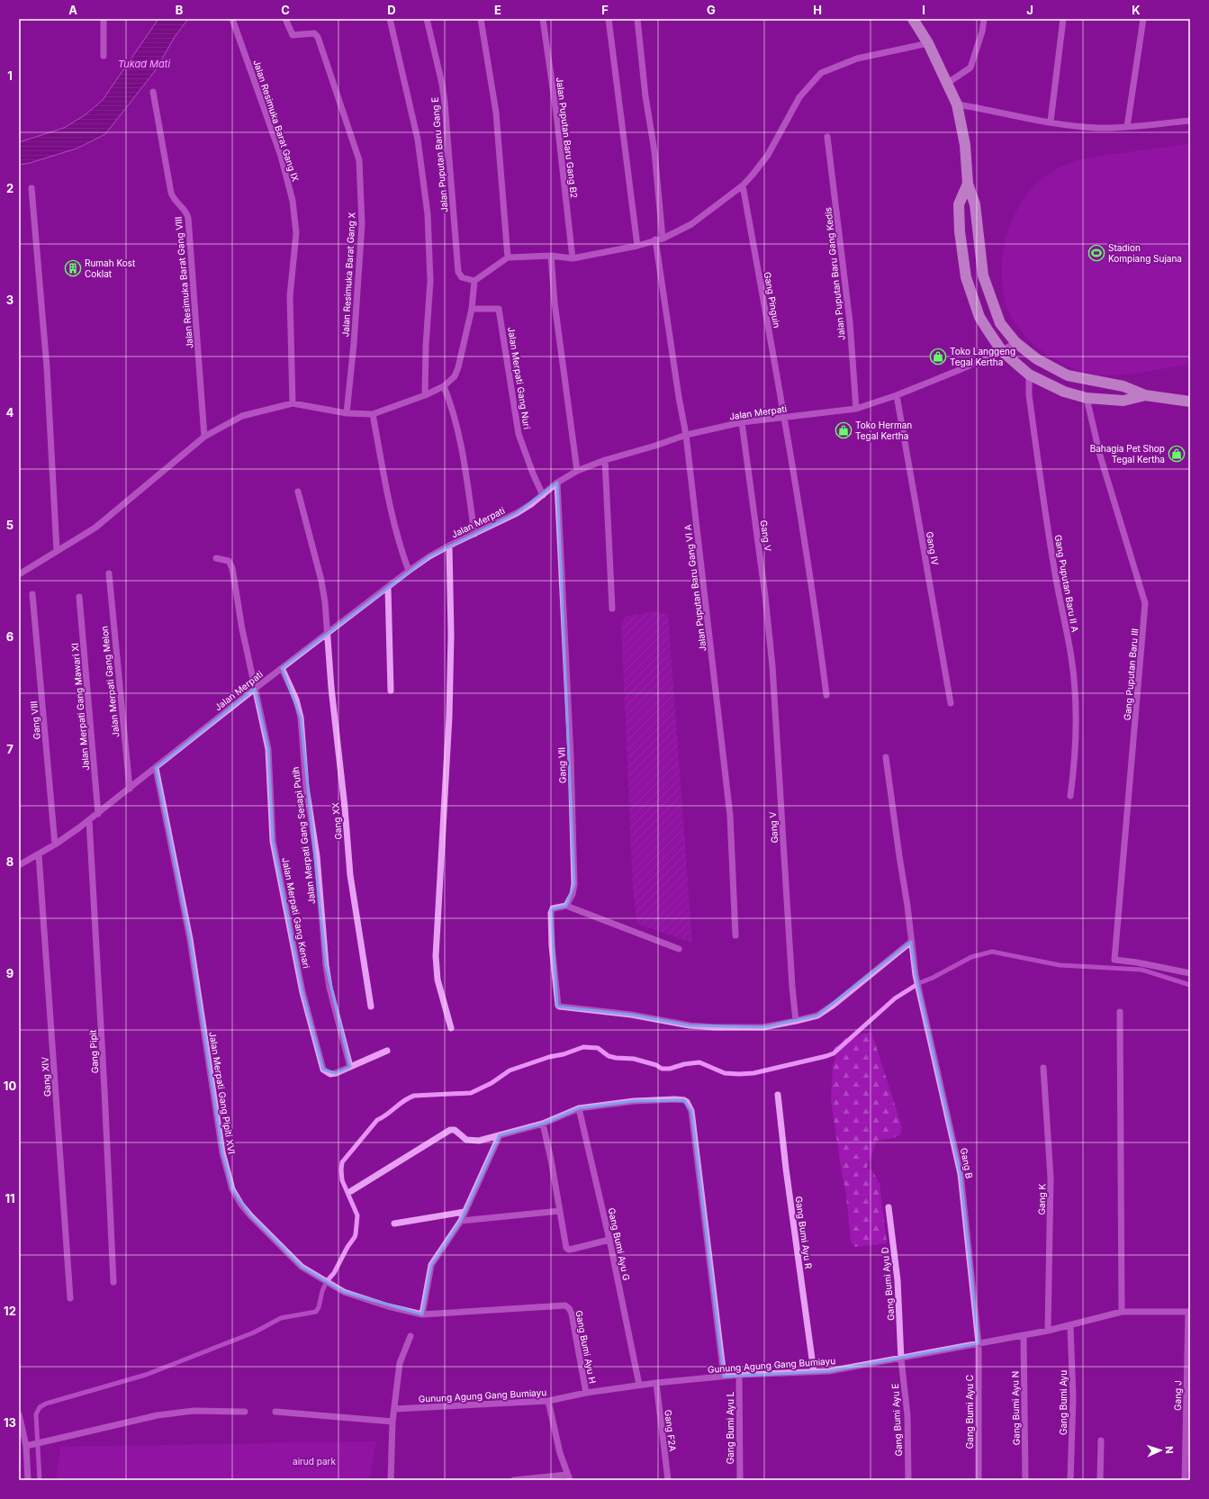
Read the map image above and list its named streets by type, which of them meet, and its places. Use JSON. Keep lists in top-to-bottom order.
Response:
{
  "streets": {
    "street": [
      "Jalan Resimuka Barat Gang IX",
      "Jalan Puputan Baru Gang B2",
      "Jalan Puputan Baru Gang E",
      "Jalan Puputan Baru Gang Kedis",
      "Jalan Resimuka Barat Gang X",
      "Jalan Resimuka Barat Gang VIII",
      "Gang Pinguin",
      "Jalan Merpati Gang Nuri",
      "Jalan Merpati",
      "Gang V",
      "Gang IV",
      "Gang Puputan Baru II A",
      "Jalan Puputan Baru Gang VI A",
      "Gang Puputan Baru III",
      "Jalan Merpati Gang Melon",
      "Jalan Merpati Gang Mawari XI",
      "Gang VIII",
      "Gang VII",
      "Gang XX",
      "Jalan Merpati Gang Sesapi Putih",
      "Jalan Merpati Gang Kenari",
      "Gang Pipit",
      "Gang XIV",
      "Jalan Merpati Gang Pipiti XVI",
      "Gang B",
      "Gang K",
      "Gang Bumi Ayu R",
      "Gang Bumi Ayu G",
      "Gang Bumi Ayu D",
      "Gang Bumi Ayu H",
      "Gunung Agung Gang Bumiayu",
      "Gang J",
      "Gang Bumi Ayu",
      "Gang Bumi Ayu N",
      "Gang Bumi Ayu C",
      "Gang Bumi Ayu E",
      "Gang Bumi Ayu L",
      "Gang F2A"
    ]
  },
  "crossings": [
    ["Jalan Puputan Baru Gang Kedis", "Jalan Merpati"],
    ["Gang Pinguin", "Jalan Merpati"],
    ["Jalan Merpati Gang Nuri", "Jalan Merpati"],
    ["Jalan Merpati", "Gang V"],
    ["Jalan Merpati", "Gang IV"],
    ["Jalan Merpati", "Jalan Puputan Baru Gang VI A"],
    ["Jalan Merpati", "Jalan Merpati Gang Melon"],
    ["Jalan Merpati", "Jalan Merpati Gang Mawari XI"],
    ["Jalan Merpati", "Gang VIII"],
    ["Jalan Merpati", "Gang VII"],
    ["Jalan Merpati", "Gang XX"],
    ["Jalan Merpati", "Jalan Merpati Gang Sesapi Putih"],
    ["Jalan Merpati", "Jalan Merpati Gang Kenari"],
    ["Jalan Merpati", "Gang Pipit"],
    ["Jalan Merpati", "Gang XIV"],
    ["Jalan Merpati", "Jalan Merpati Gang Pipiti XVI"],
    ["Jalan Merpati Gang Sesapi Putih", "Jalan Merpati Gang Kenari"],
    ["Jalan Merpati Gang Pipiti XVI", "Gang Bumi Ayu H"],
    ["Gang B", "Gunung Agung Gang Bumiayu"],
    ["Gang B", "Gang Bumi Ayu C"],
    ["Gang K", "Gunung Agung Gang Bumiayu"],
    ["Gang Bumi Ayu R", "Gunung Agung Gang Bumiayu"],
    ["Gang Bumi Ayu G", "Gunung Agung Gang Bumiayu"],
    ["Gang Bumi Ayu D", "Gunung Agung Gang Bumiayu"],
    ["Gang Bumi Ayu D", "Gang Bumi Ayu E"],
    ["Gang Bumi Ayu H", "Gunung Agung Gang Bumiayu"],
    ["Gunung Agung Gang Bumiayu", "Gang J"],
    ["Gunung Agung Gang Bumiayu", "Gang Bumi Ayu"],
    ["Gunung Agung Gang Bumiayu", "Gang Bumi Ayu N"],
    ["Gunung Agung Gang Bumiayu", "Gang Bumi Ayu C"],
    ["Gunung Agung Gang Bumiayu", "Gang Bumi Ayu E"],
    ["Gunung Agung Gang Bumiayu", "Gang Bumi Ayu L"],
    ["Gunung Agung Gang Bumiayu", "Gang F2A"]
  ],
  "water": ["Tukad Mati"],
  "parks": ["airud park"],
  "places": {
    "sports": ["Stadion Kompiang Sujana"],
    "building": ["Rumah Kost Coklat"],
    "shop": ["Toko Langgeng Tegal Kertha", "Toko Herman Tegal Kertha", "Bahagia Pet Shop Tegal Kertha"]
  },
  "north": "right",
  "grid": {
    "columns": [
      "A",
      "B",
      "C",
      "D",
      "E",
      "F",
      "G",
      "H",
      "I",
      "J",
      "K"
    ],
    "rows": [
      "1",
      "2",
      "3",
      "4",
      "5",
      "6",
      "7",
      "8",
      "9",
      "10",
      "11",
      "12",
      "13"
    ]
  }
}
